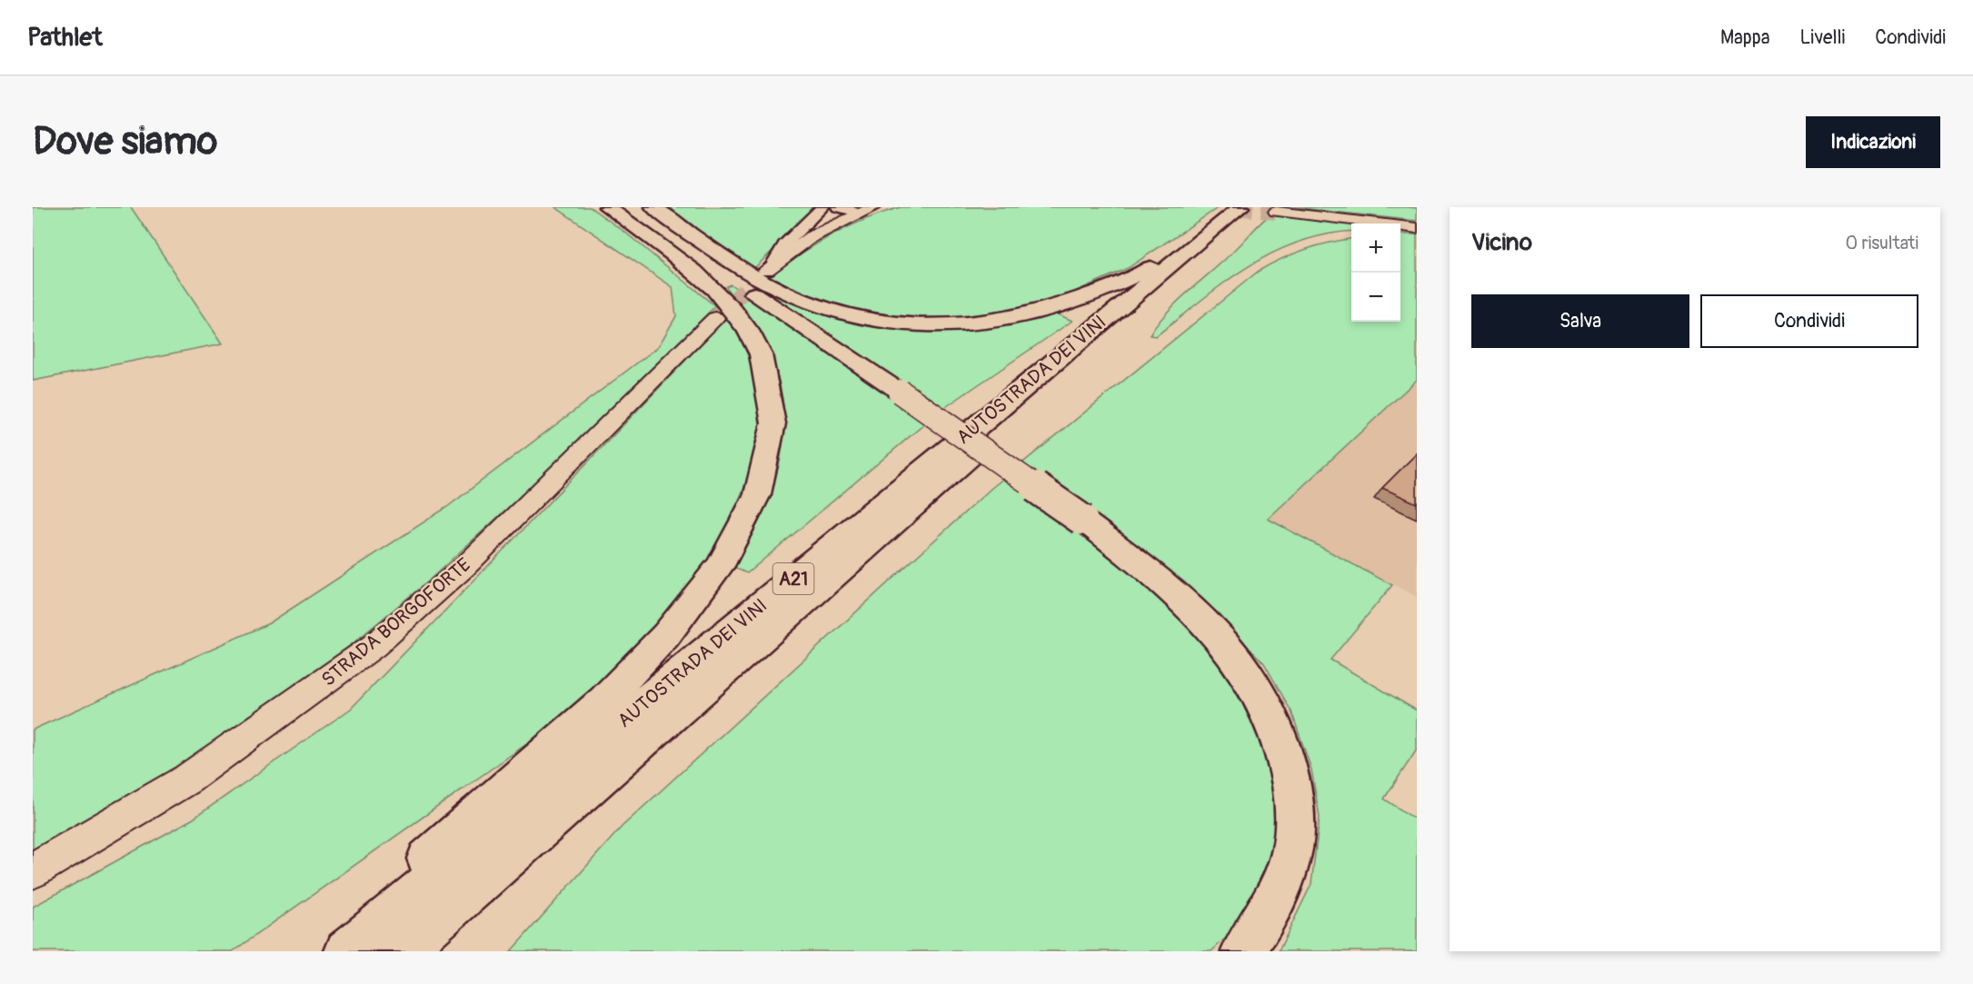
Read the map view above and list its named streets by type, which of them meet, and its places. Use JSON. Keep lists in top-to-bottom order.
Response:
{
  "streets": {
    "highway": ["AUTOSTRADA DEI VINI", "A21"],
    "main road": ["STRADA BORGOFORTE"]
  },
  "page": {
    "header": "Pathlet",
    "nav": ["Mappa", "Livelli", "Condividi"],
    "buttons": [
      "Indicazioni",
      ["Salva", "Condividi"]
    ],
    "title": "Dove siamo",
    "heading": ["Vicino", "0 risultati"],
    "map_buttons": ["+", "−"]
  }
}
